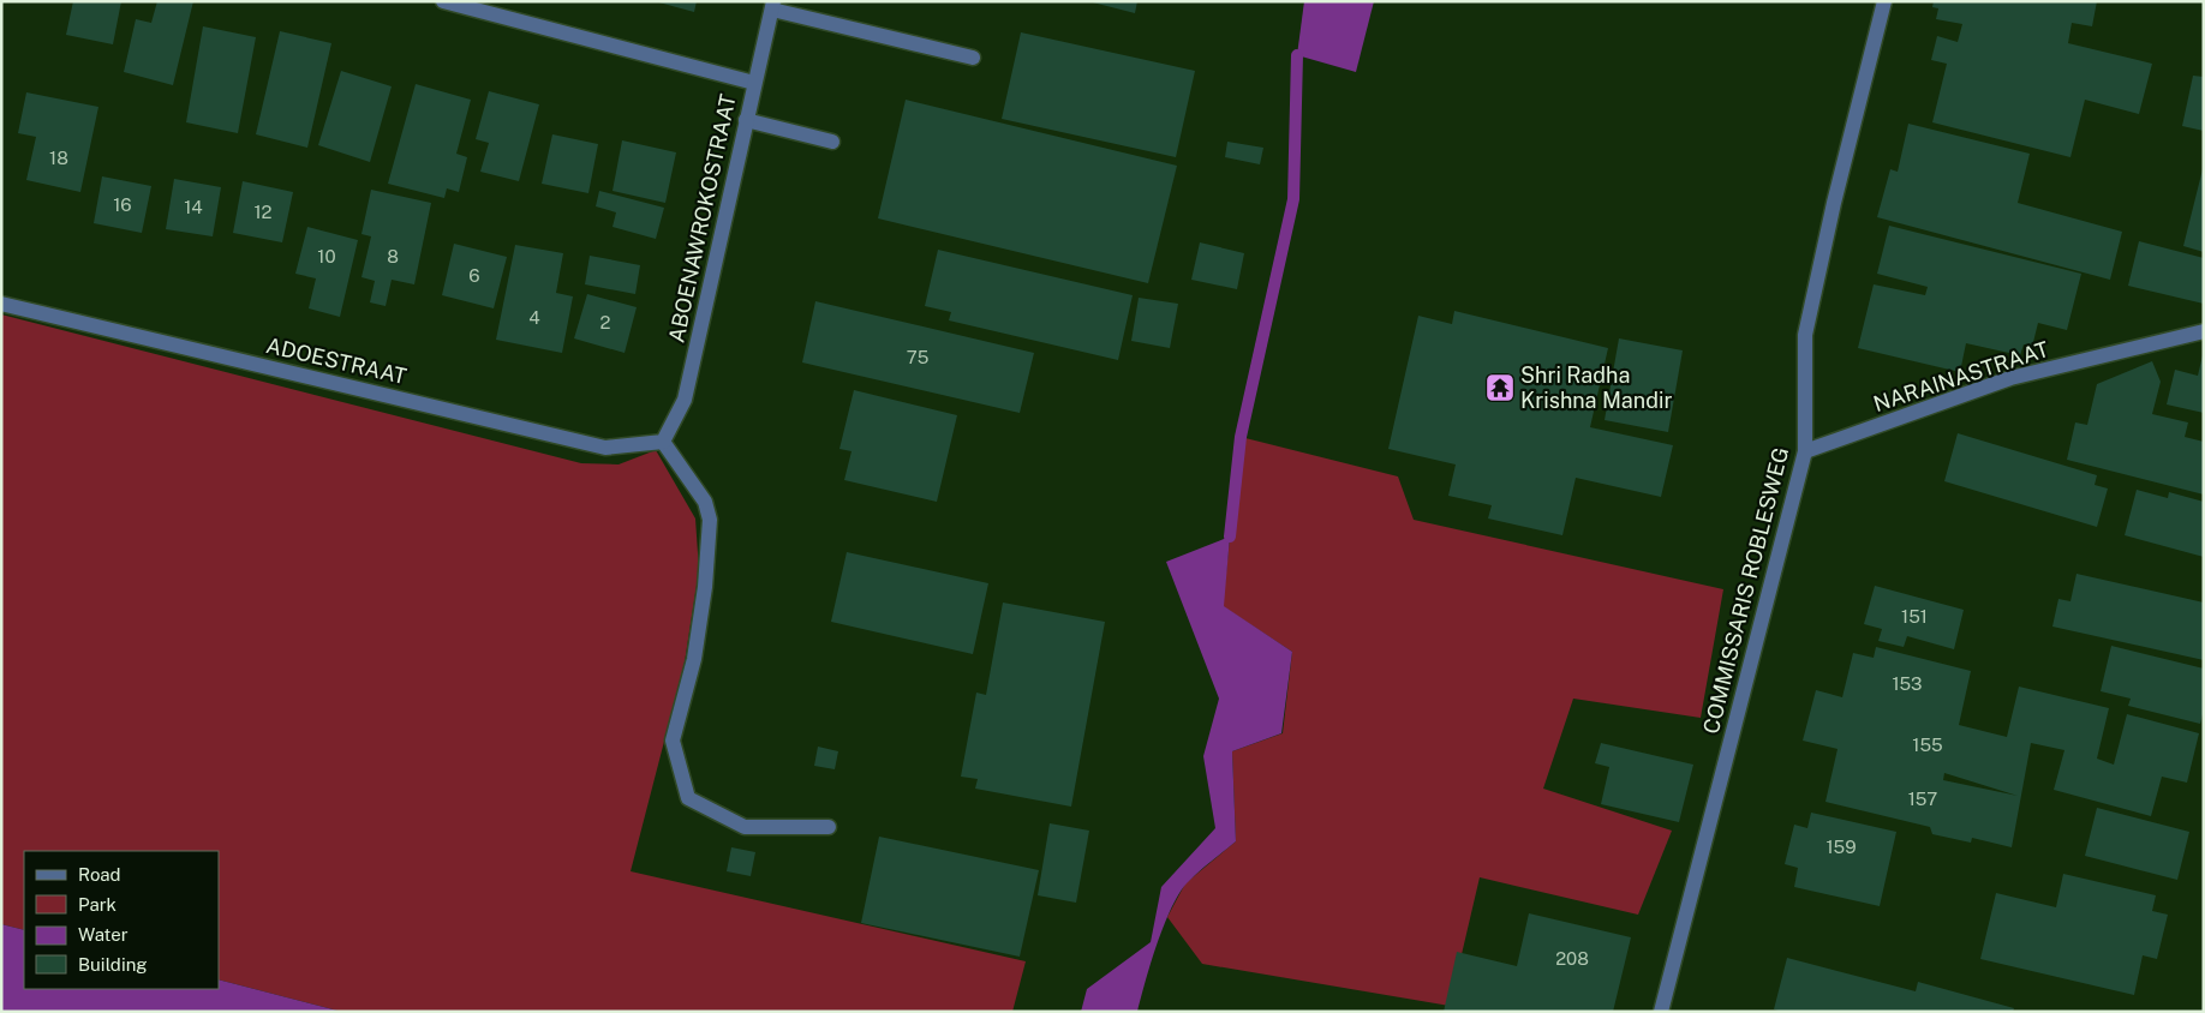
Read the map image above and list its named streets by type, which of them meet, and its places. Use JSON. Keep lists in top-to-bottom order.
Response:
{
  "streets": {
    "street": [
      "ABOENAWROKOSTRAAT",
      "ADOESTRAAT",
      "NARAINASTRAAT",
      "COMMISSARIS ROBLESWEG"
    ]
  },
  "crossings": [
    ["ABOENAWROKOSTRAAT", "ADOESTRAAT"],
    ["NARAINASTRAAT", "COMMISSARIS ROBLESWEG"]
  ],
  "places": {
    "temple": ["Shri Radha Krishna Mandir"]
  },
  "house_numbers": [
    "18",
    "16",
    "14",
    "12",
    "10",
    "8",
    "6",
    "4",
    "2",
    "75",
    "151",
    "153",
    "155",
    "157",
    "159",
    "208"
  ],
  "legend": [
    "Road",
    "Park",
    "Water",
    "Building"
  ]
}
